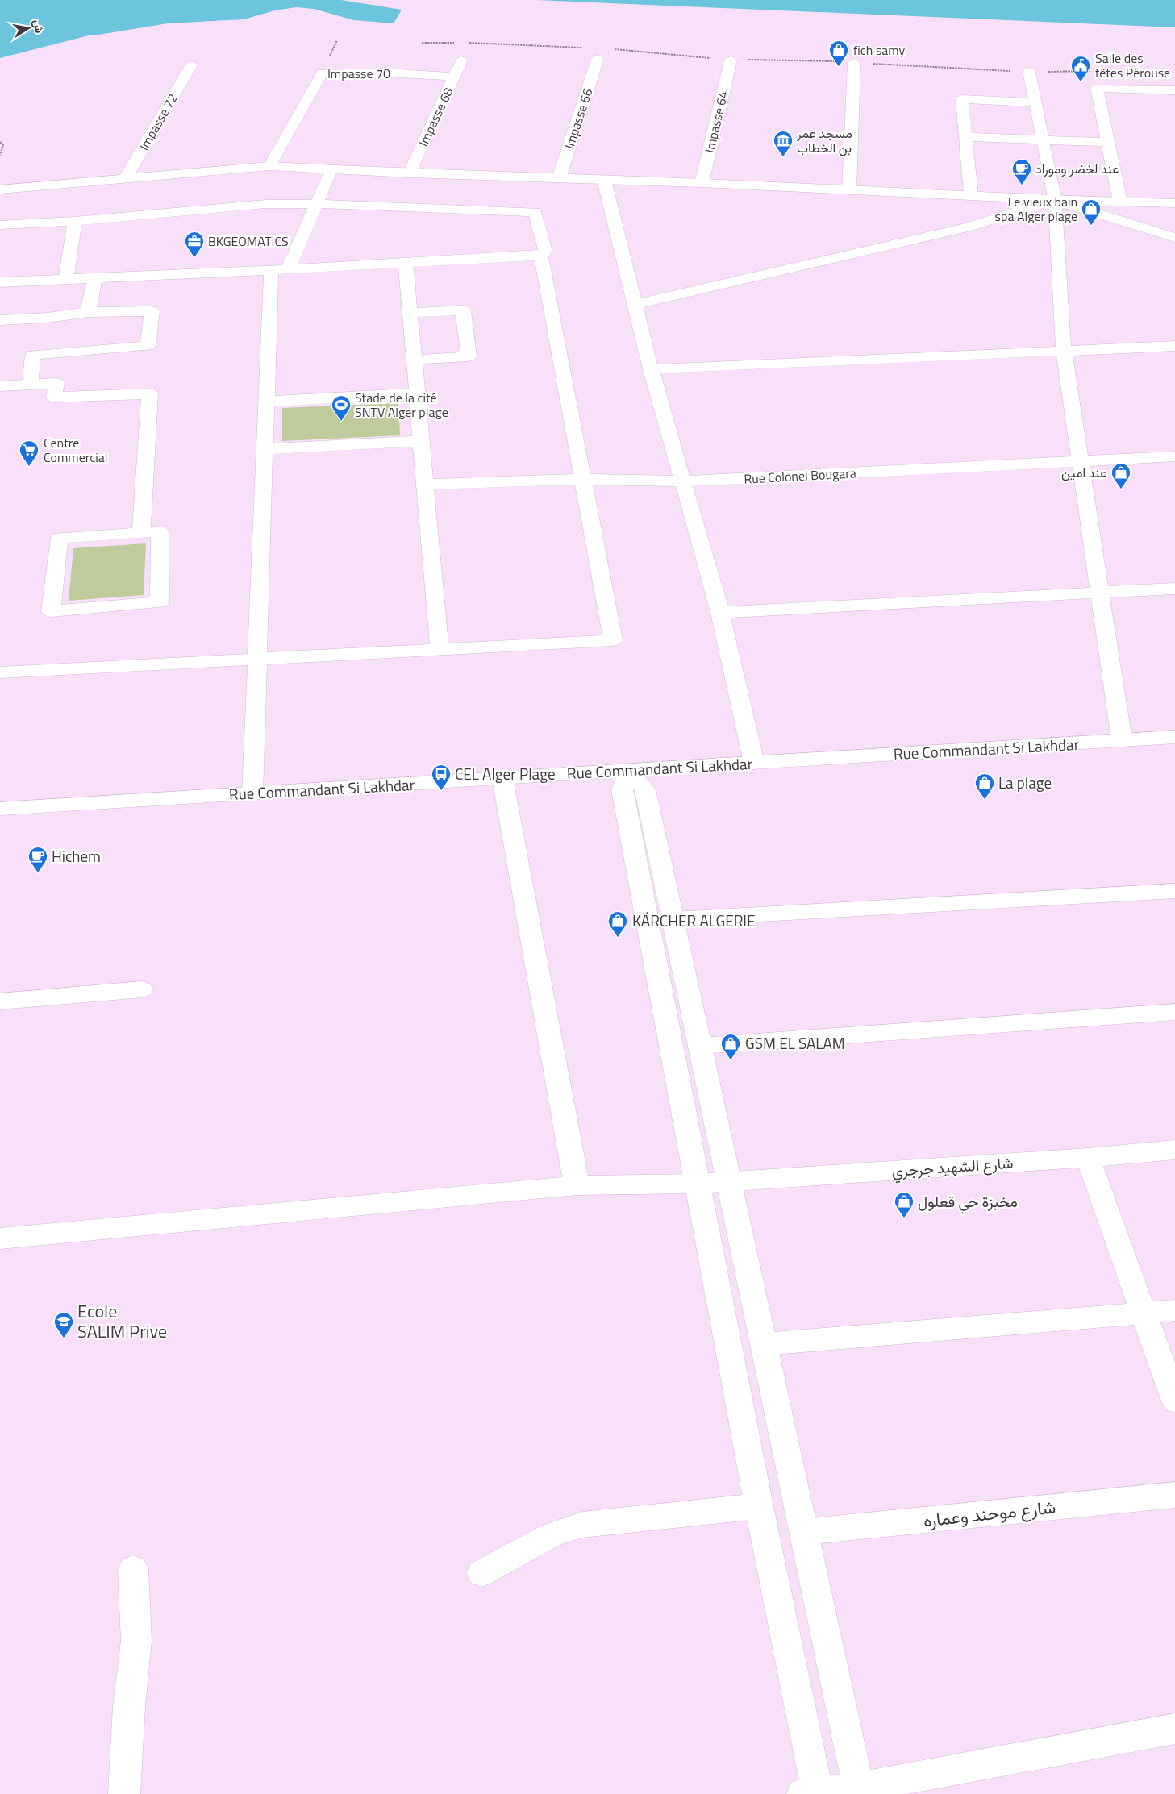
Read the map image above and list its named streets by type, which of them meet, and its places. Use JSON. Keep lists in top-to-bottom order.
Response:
{
  "streets": {
    "street": [
      "Impasse 70",
      "Impasse 68",
      "Impasse 66",
      "Impasse 72",
      "Impasse 64",
      "Rue Colonel Bougara",
      "Rue Commandant Si Lakhdar",
      "شارع الشهيد جرجري",
      "شارع موحند وعماره"
    ]
  },
  "crossings": [
    ["Impasse 70", "Impasse 68"]
  ],
  "places": {
    "shop": [
      "fich samy",
      "Le vieux bain spa Alger plage",
      "عند امين",
      "La plage",
      "KÄRCHER ALGERIE",
      "GSM EL SALAM",
      "مخبزة حي قعلول"
    ],
    "public building": ["Salle des fêtes Pérouse"],
    "museum": ["مسجد عمر بن الخطاب"],
    "cafe": ["عند لخضر وموراد", "Hichem"],
    "office": ["BKGEOMATICS"],
    "sports": ["Stade de la cité SNTV Alger plage"],
    "supermarket": ["Centre Commercial"],
    "bus stop": ["CEL Alger Plage"],
    "school or university": ["Ecole SALIM Prive"]
  },
  "north": "right"
}
